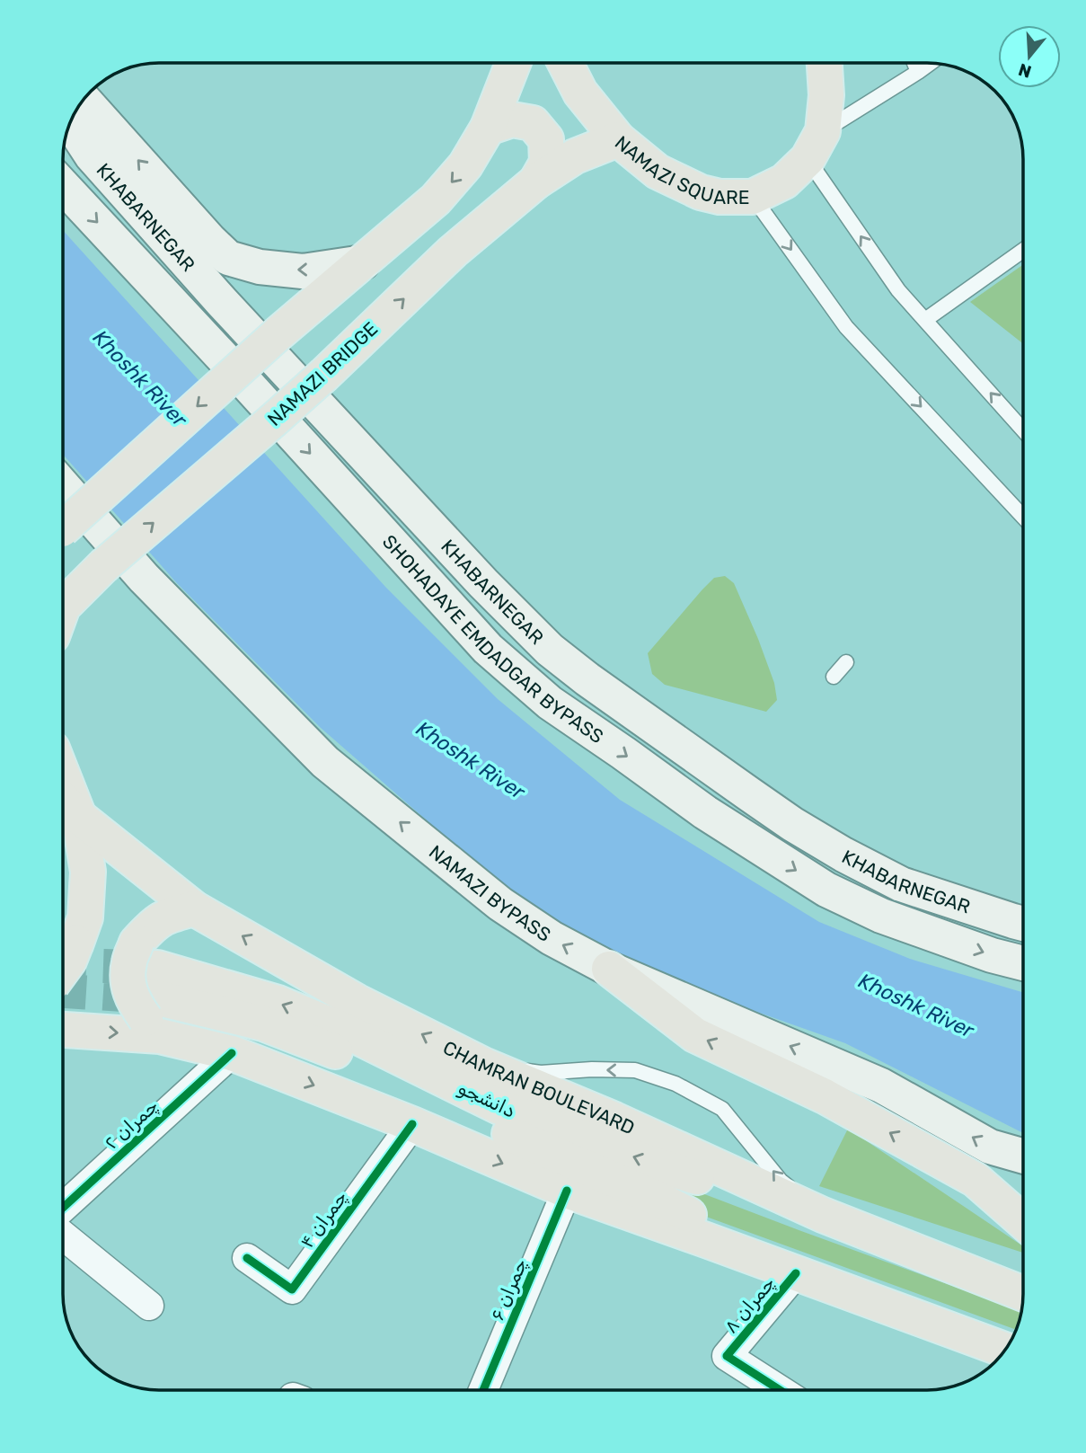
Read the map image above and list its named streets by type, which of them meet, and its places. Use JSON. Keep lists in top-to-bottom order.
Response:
{
  "streets": {
    "main road": [
      "NAMAZI SQUARE",
      "KHABARNEGAR",
      "NAMAZI BRIDGE",
      "SHOHADAYE EMDADGAR BYPASS",
      "NAMAZI BYPASS",
      "CHAMRAN BOULEVARD",
      "دانشجو"
    ],
    "street": [
      "۲ چمران",
      "۴ چمران",
      "۶ چمران",
      "۸ چمران"
    ]
  },
  "crossings": [
    ["NAMAZI SQUARE", "NAMAZI BRIDGE"],
    ["CHAMRAN BOULEVARD", "دانشجو"],
    ["دانشجو", "۸ چمران"]
  ],
  "water": ["Khoshk River"],
  "north": "bottom"
}
